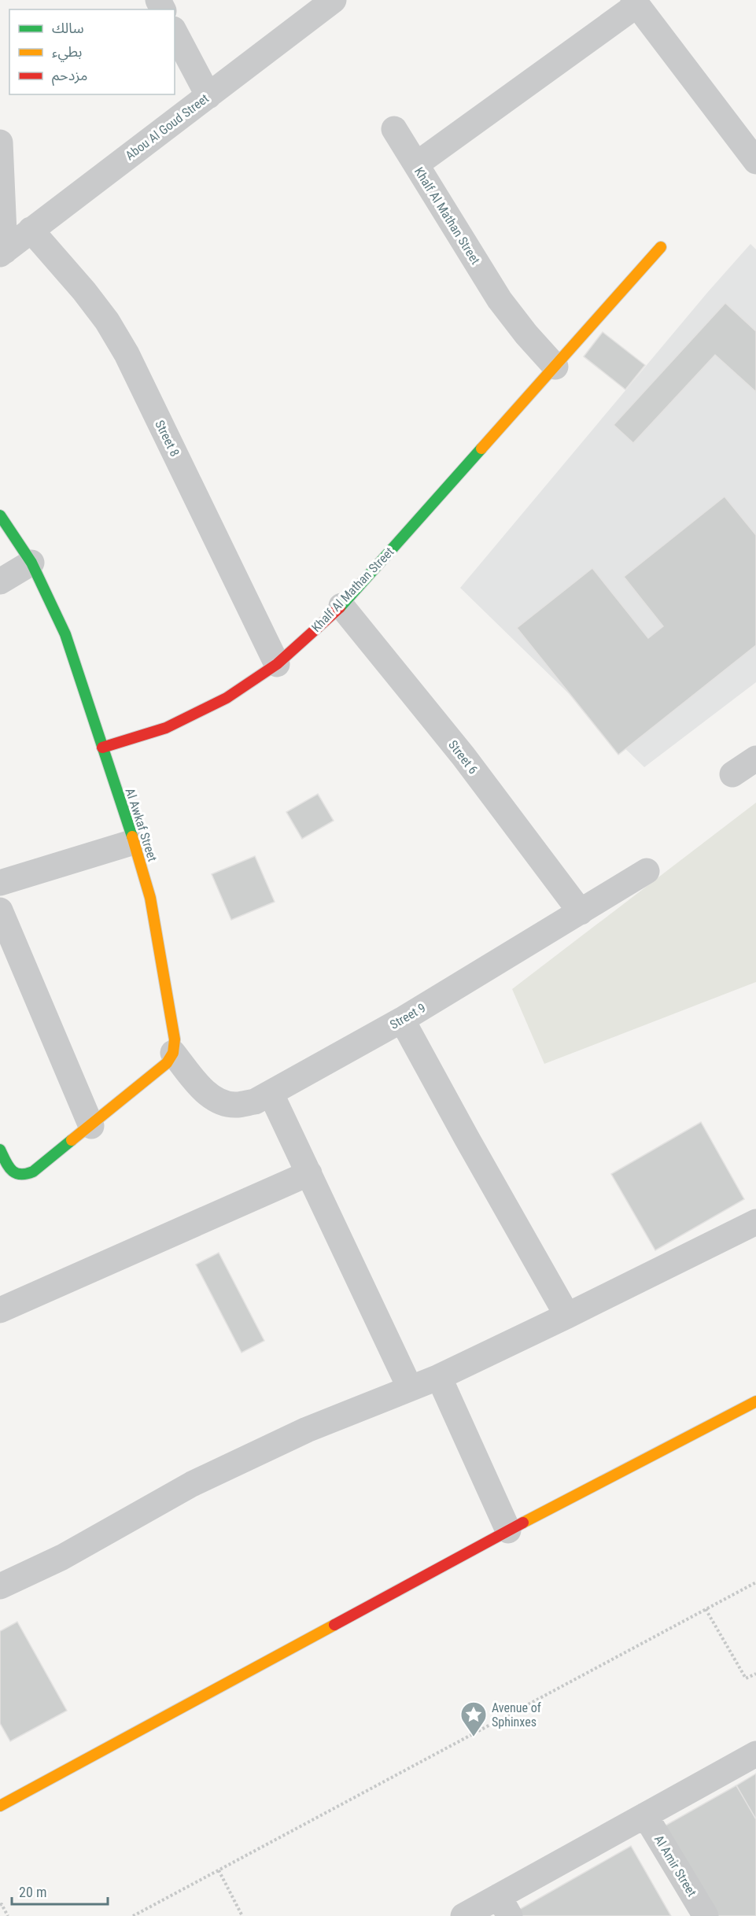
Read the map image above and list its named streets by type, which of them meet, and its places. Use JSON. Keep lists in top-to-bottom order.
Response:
{
  "streets": {
    "street": [
      "Abou Al Goud Street",
      "Khalf Al Mathan Street",
      "Street 8",
      "Street 6",
      "Al Awkaf Street",
      "Street 9",
      "Al Amir Street"
    ]
  },
  "crossings": [
    ["Abou Al Goud Street", "Street 8"],
    ["Khalf Al Mathan Street", "Street 8"],
    ["Khalf Al Mathan Street", "Street 6"],
    ["Khalf Al Mathan Street", "Al Awkaf Street"],
    ["Street 6", "Street 9"],
    ["Al Awkaf Street", "Street 9"]
  ],
  "places": {
    "place": ["Avenue of Sphinxes"]
  },
  "legend": ["سالك", "بطيء", "مزدحم"],
  "scale_bar": "20 m"
}
